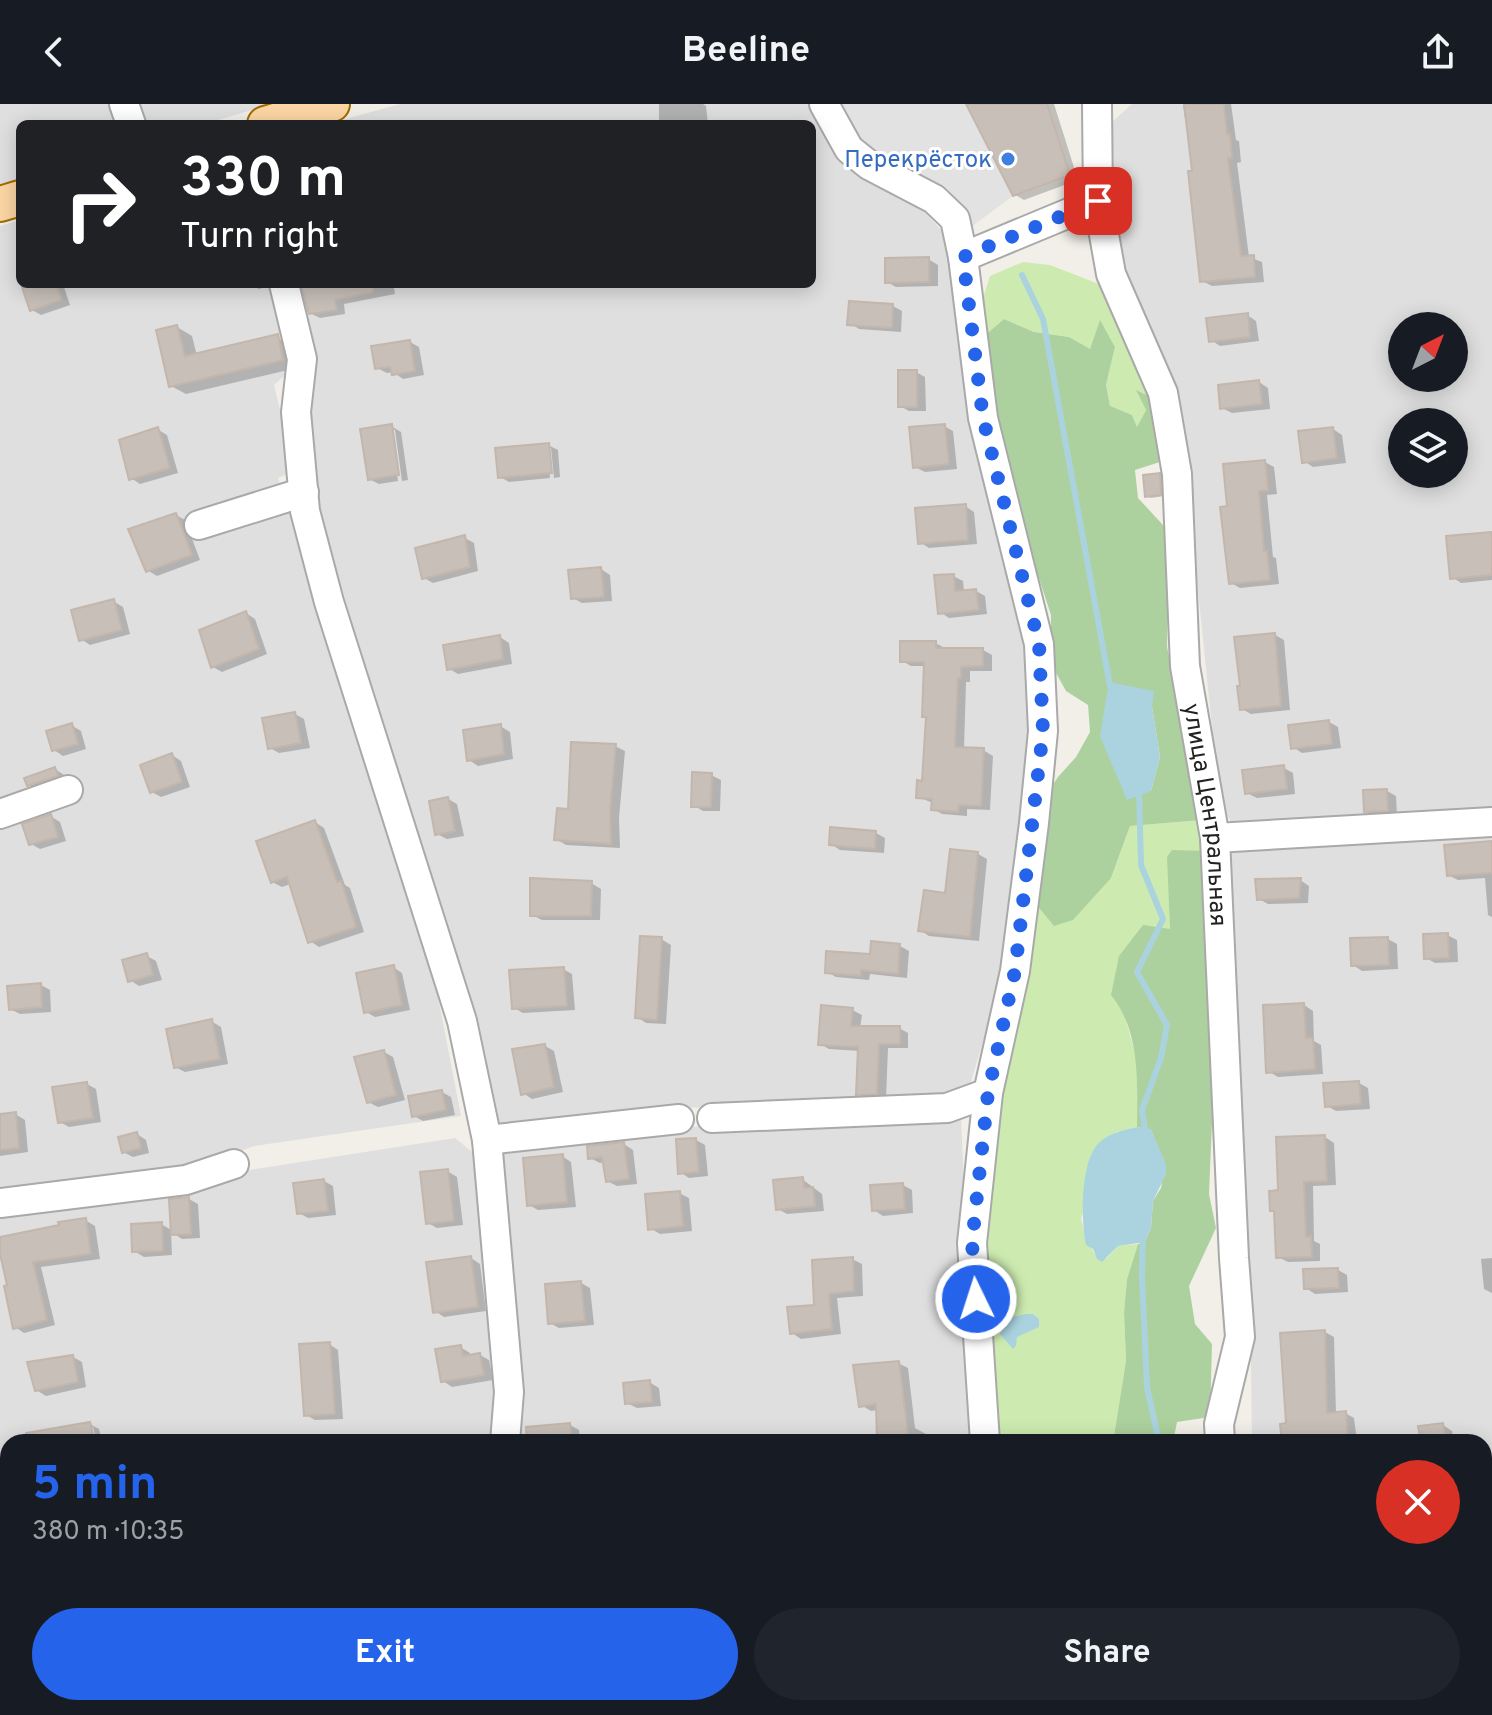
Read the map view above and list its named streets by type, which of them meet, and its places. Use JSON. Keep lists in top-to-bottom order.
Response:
{
  "streets": {
    "street": ["улица Центральная"]
  },
  "places": ["Перекрёсток"],
  "north": "top right",
  "page": {
    "header": "Beeline",
    "turn": ["330 m", "Turn right"],
    "heading": ["5 min", "380 m · 10:35"],
    "buttons": ["Exit", "Share"]
  }
}
